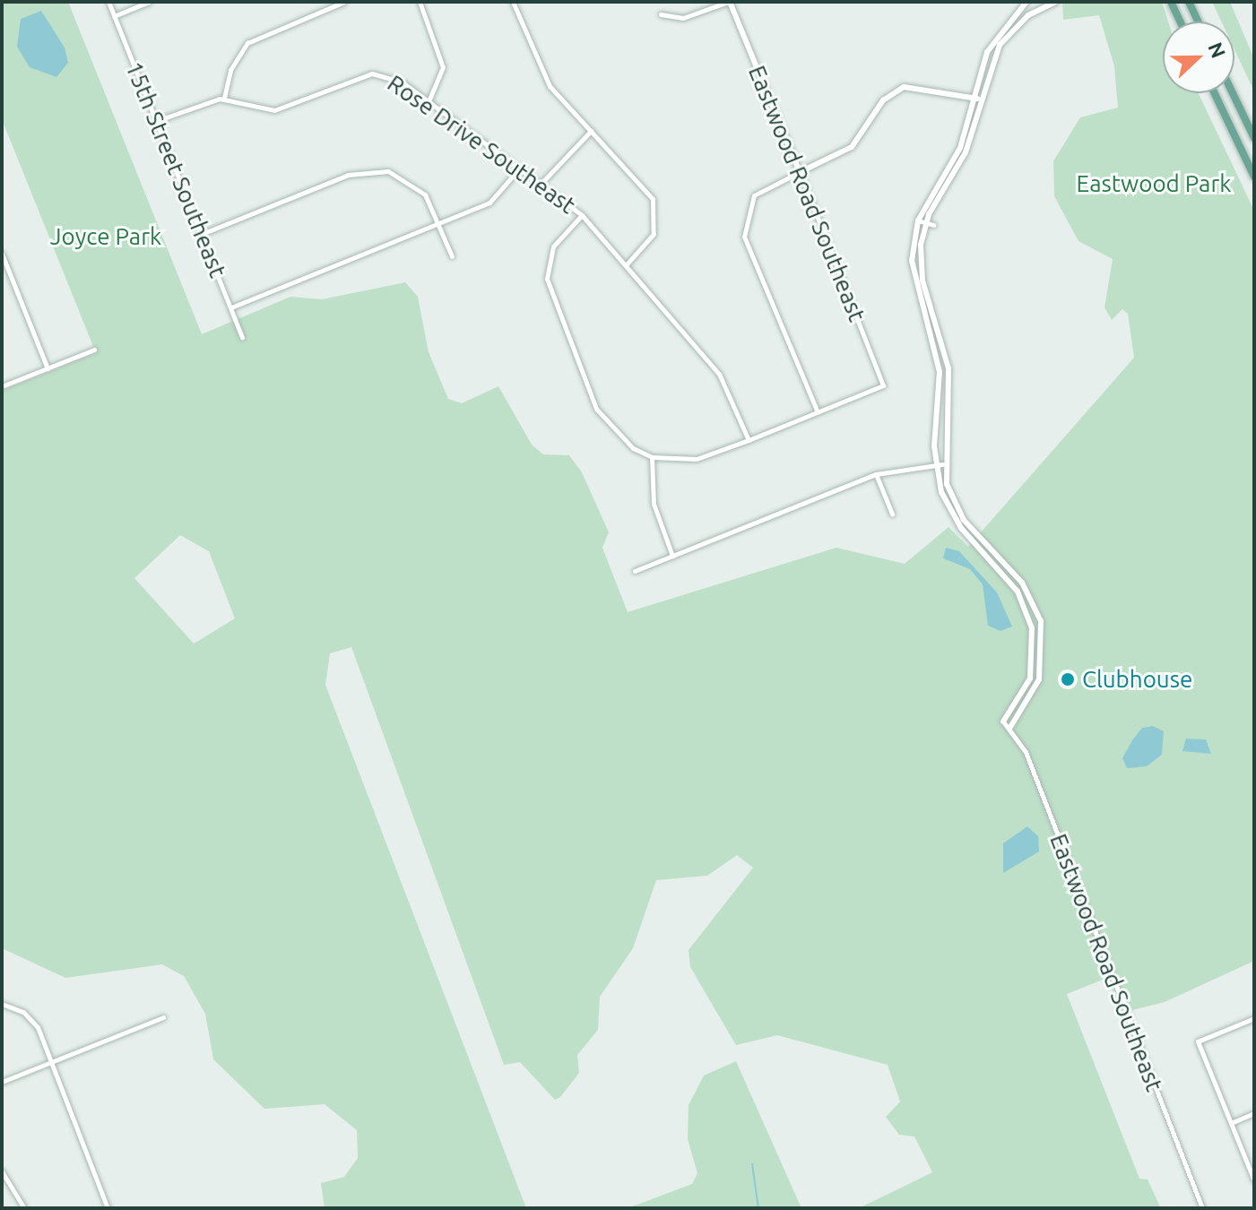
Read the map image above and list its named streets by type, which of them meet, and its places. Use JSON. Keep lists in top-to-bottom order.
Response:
{
  "streets": {
    "street": ["Rose Drive Southeast", "15th Street Southeast", "Eastwood Road Southeast"]
  },
  "parks": ["Eastwood Park", "Joyce Park"],
  "places": ["Clubhouse"],
  "north": "right"
}
